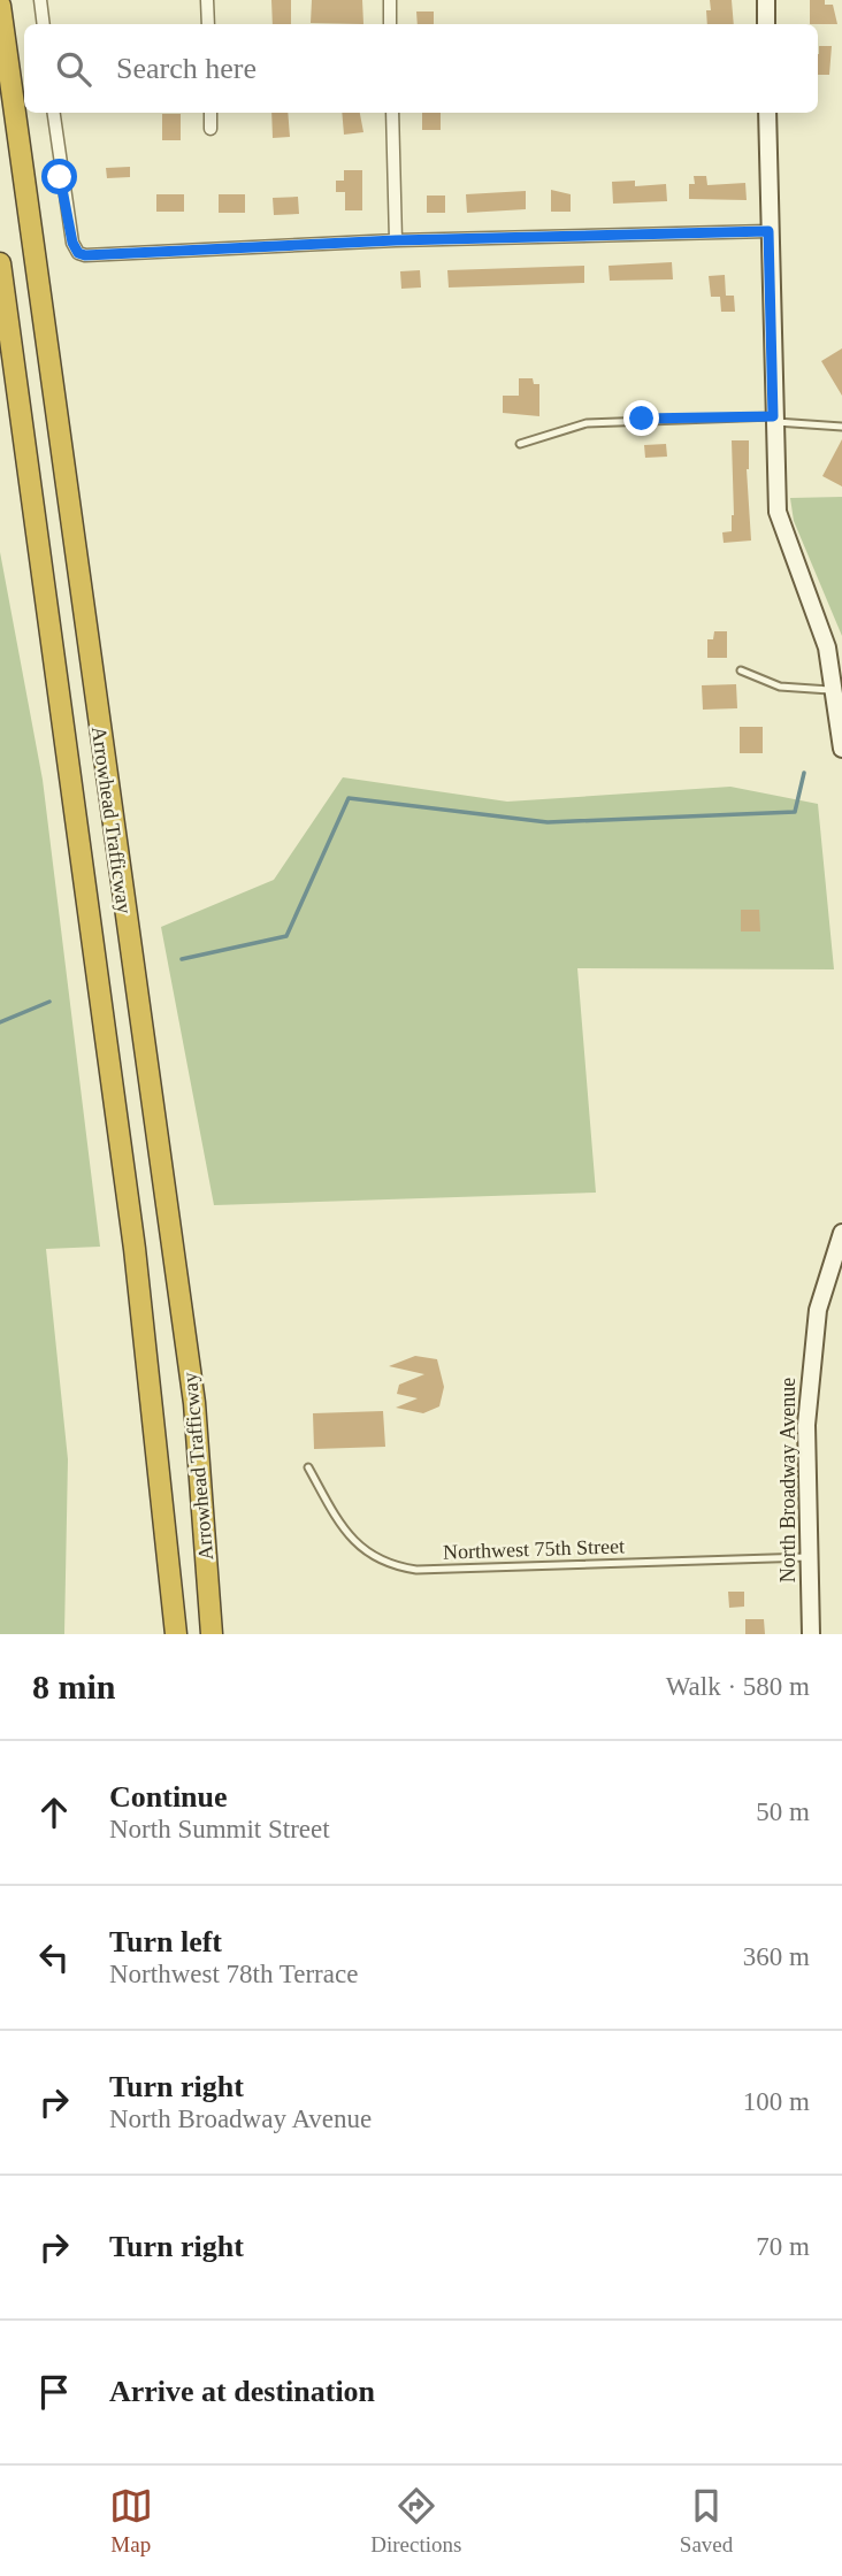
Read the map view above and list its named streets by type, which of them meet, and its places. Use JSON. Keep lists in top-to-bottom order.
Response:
{
  "streets": {
    "highway": ["Arrowhead Trafficway"],
    "street": ["North Broadway Avenue"],
    "lane": ["Northwest 75th Street"]
  },
  "crossings": [
    ["North Broadway Avenue", "Northwest 75th Street"]
  ],
  "page": {
    "search": "Search here",
    "heading": ["8 min", "Walk · 580 m"],
    "list": [
      ["Continue", "North Summit Street", "50 m"],
      ["Turn left", "Northwest 78th Terrace", "360 m"],
      ["Turn right", "North Broadway Avenue", "100 m"],
      ["Turn right", "70 m"],
      "Arrive at destination"
    ],
    "nav": ["Map", "Directions", "Saved"]
  }
}
